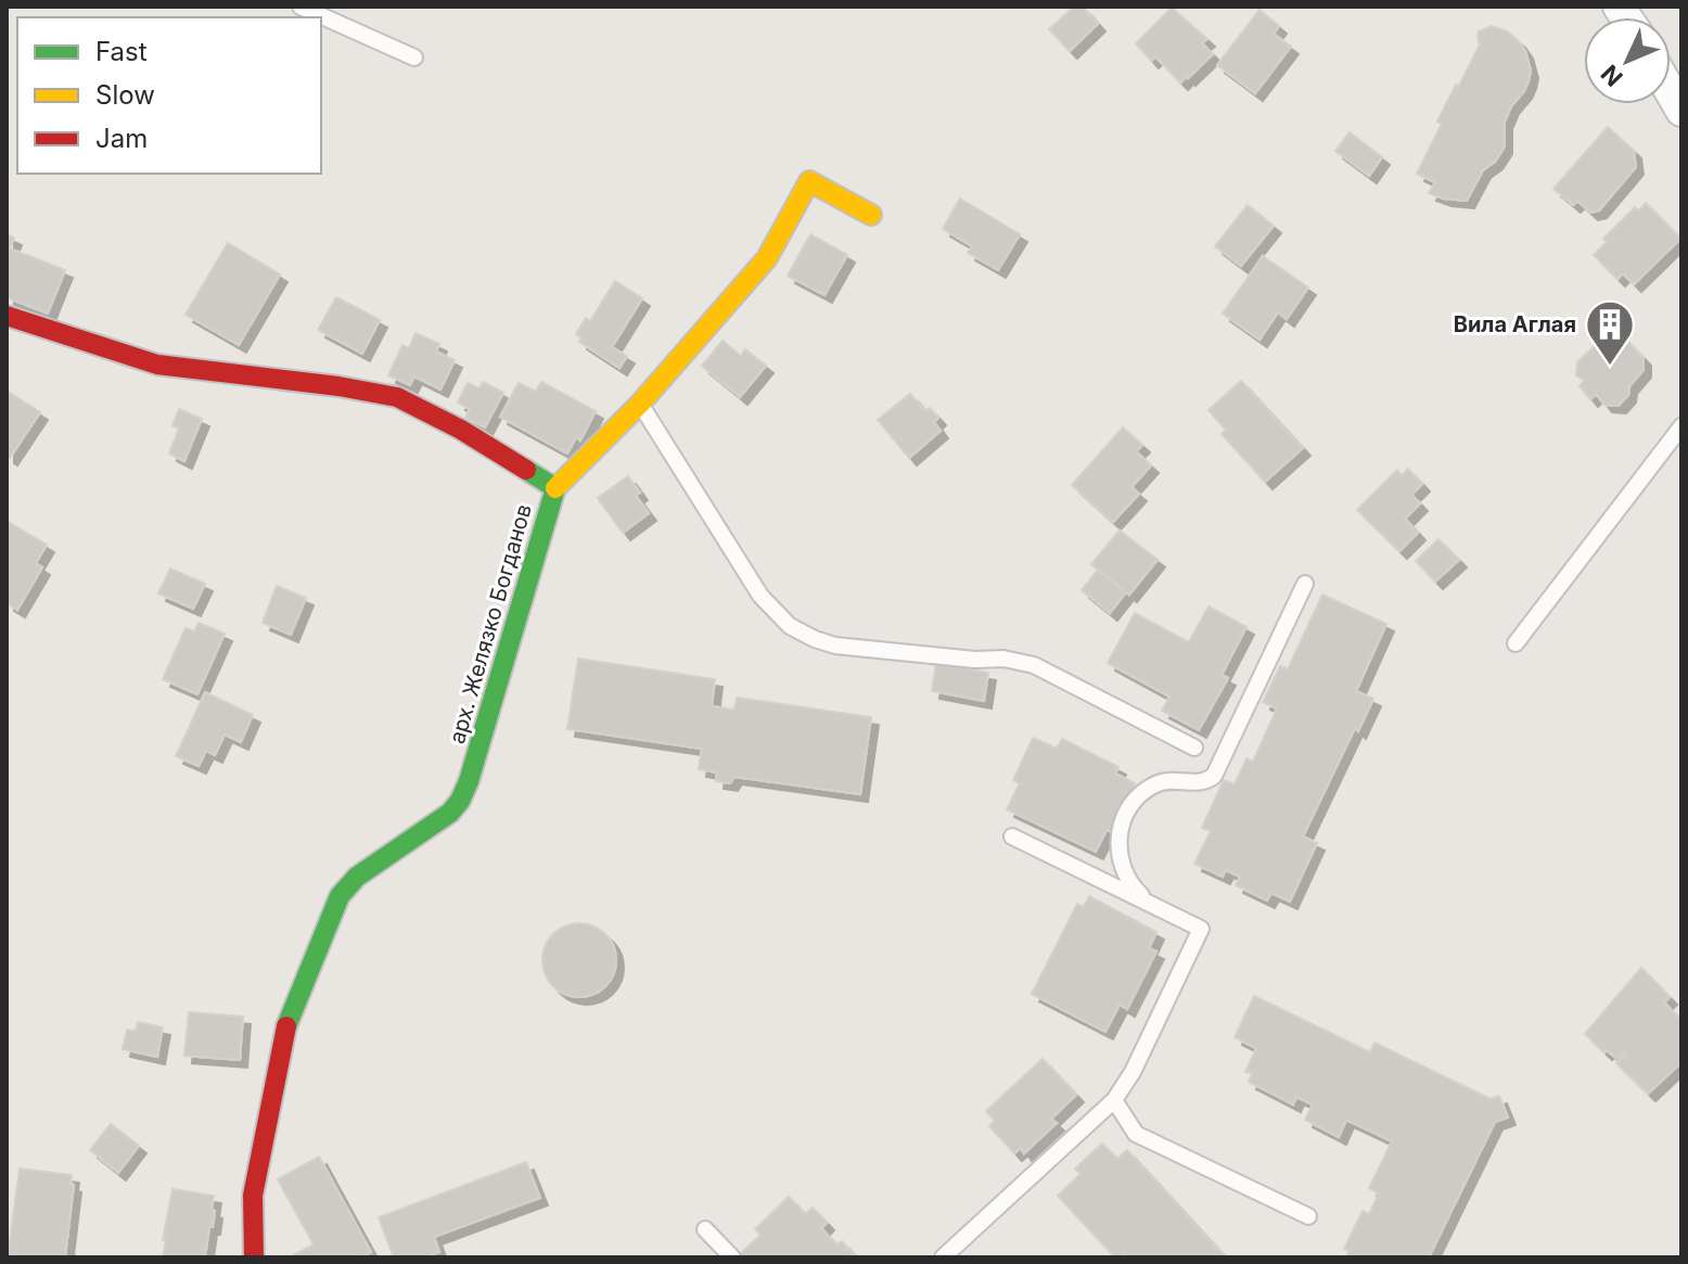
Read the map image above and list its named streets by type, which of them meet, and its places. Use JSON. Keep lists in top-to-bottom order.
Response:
{
  "streets": {
    "street": ["арх. Желязко Богданов"]
  },
  "places": {
    "building": ["Вила Аглая"]
  },
  "legend": ["Fast", "Slow", "Jam"],
  "north": "bottom left"
}
